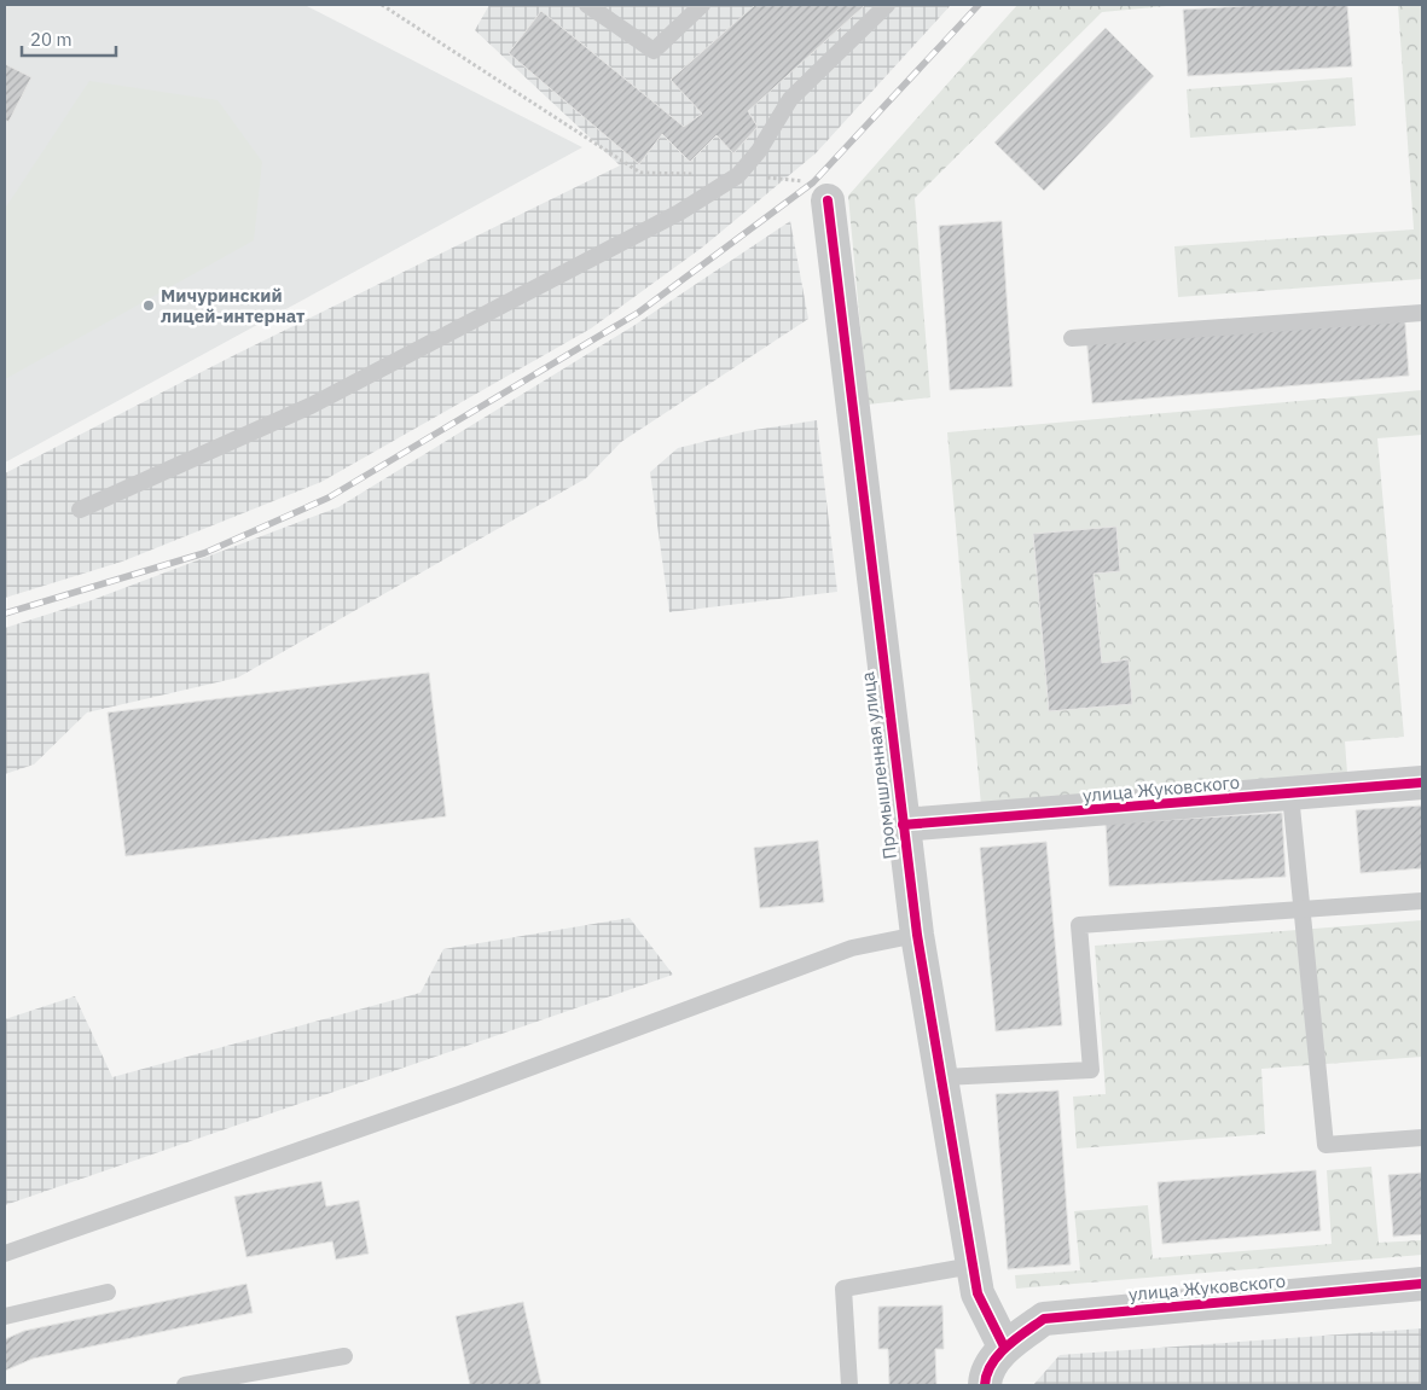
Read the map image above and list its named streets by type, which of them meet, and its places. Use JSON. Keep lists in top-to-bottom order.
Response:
{
  "streets": {
    "street": ["Промышленная улица", "улица Жуковского"]
  },
  "crossings": [
    ["Промышленная улица", "улица Жуковского"]
  ],
  "places": ["Мичуринский лицей-интернат"],
  "scale_bar": "20 m"
}
